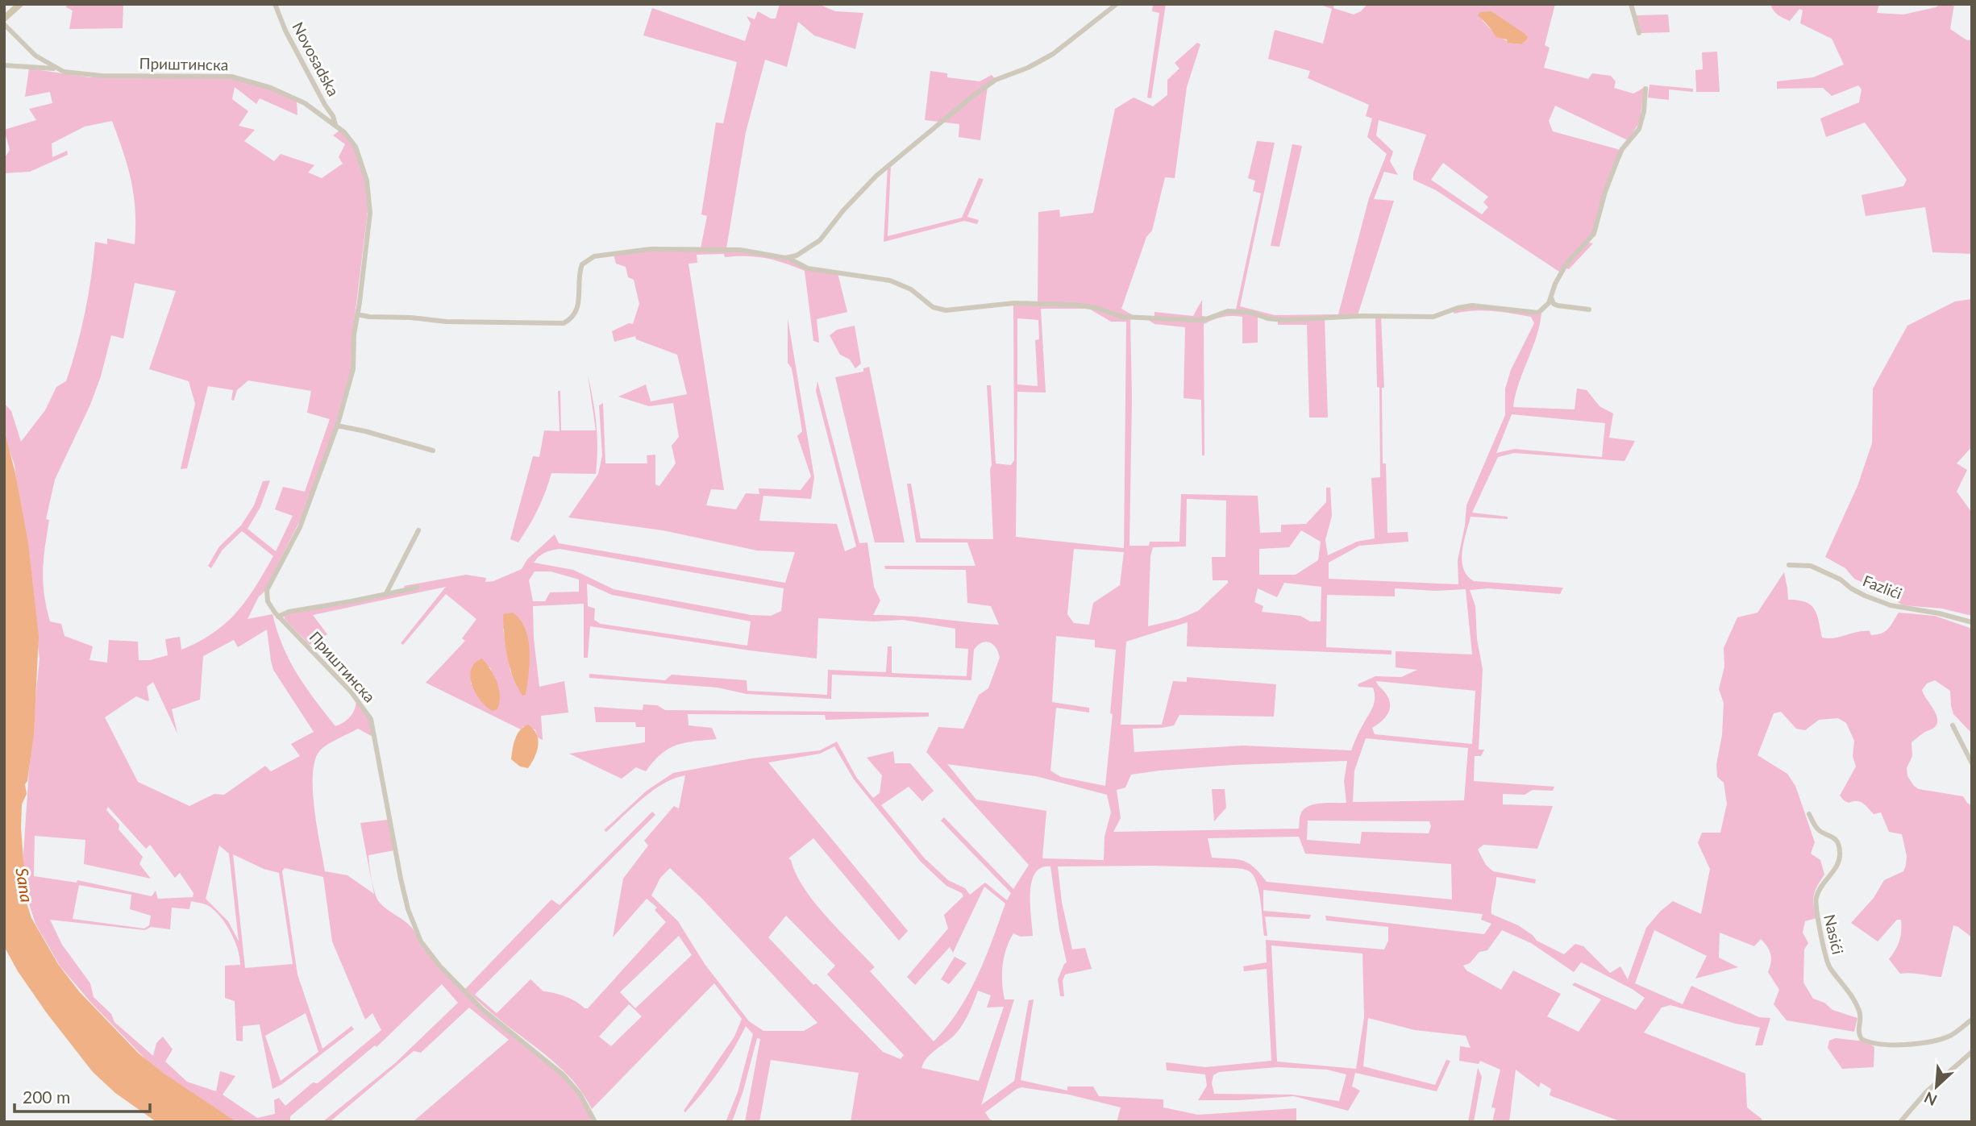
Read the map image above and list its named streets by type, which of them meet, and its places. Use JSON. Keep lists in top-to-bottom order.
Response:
{
  "streets": {
    "street": [
      "Novosadska",
      "Приштинска",
      "Fazlići",
      "Nasići"
    ]
  },
  "crossings": [
    ["Novosadska", "Приштинска"]
  ],
  "water": ["Sana"],
  "scale_bar": "200 m",
  "north": "bottom left"
}
